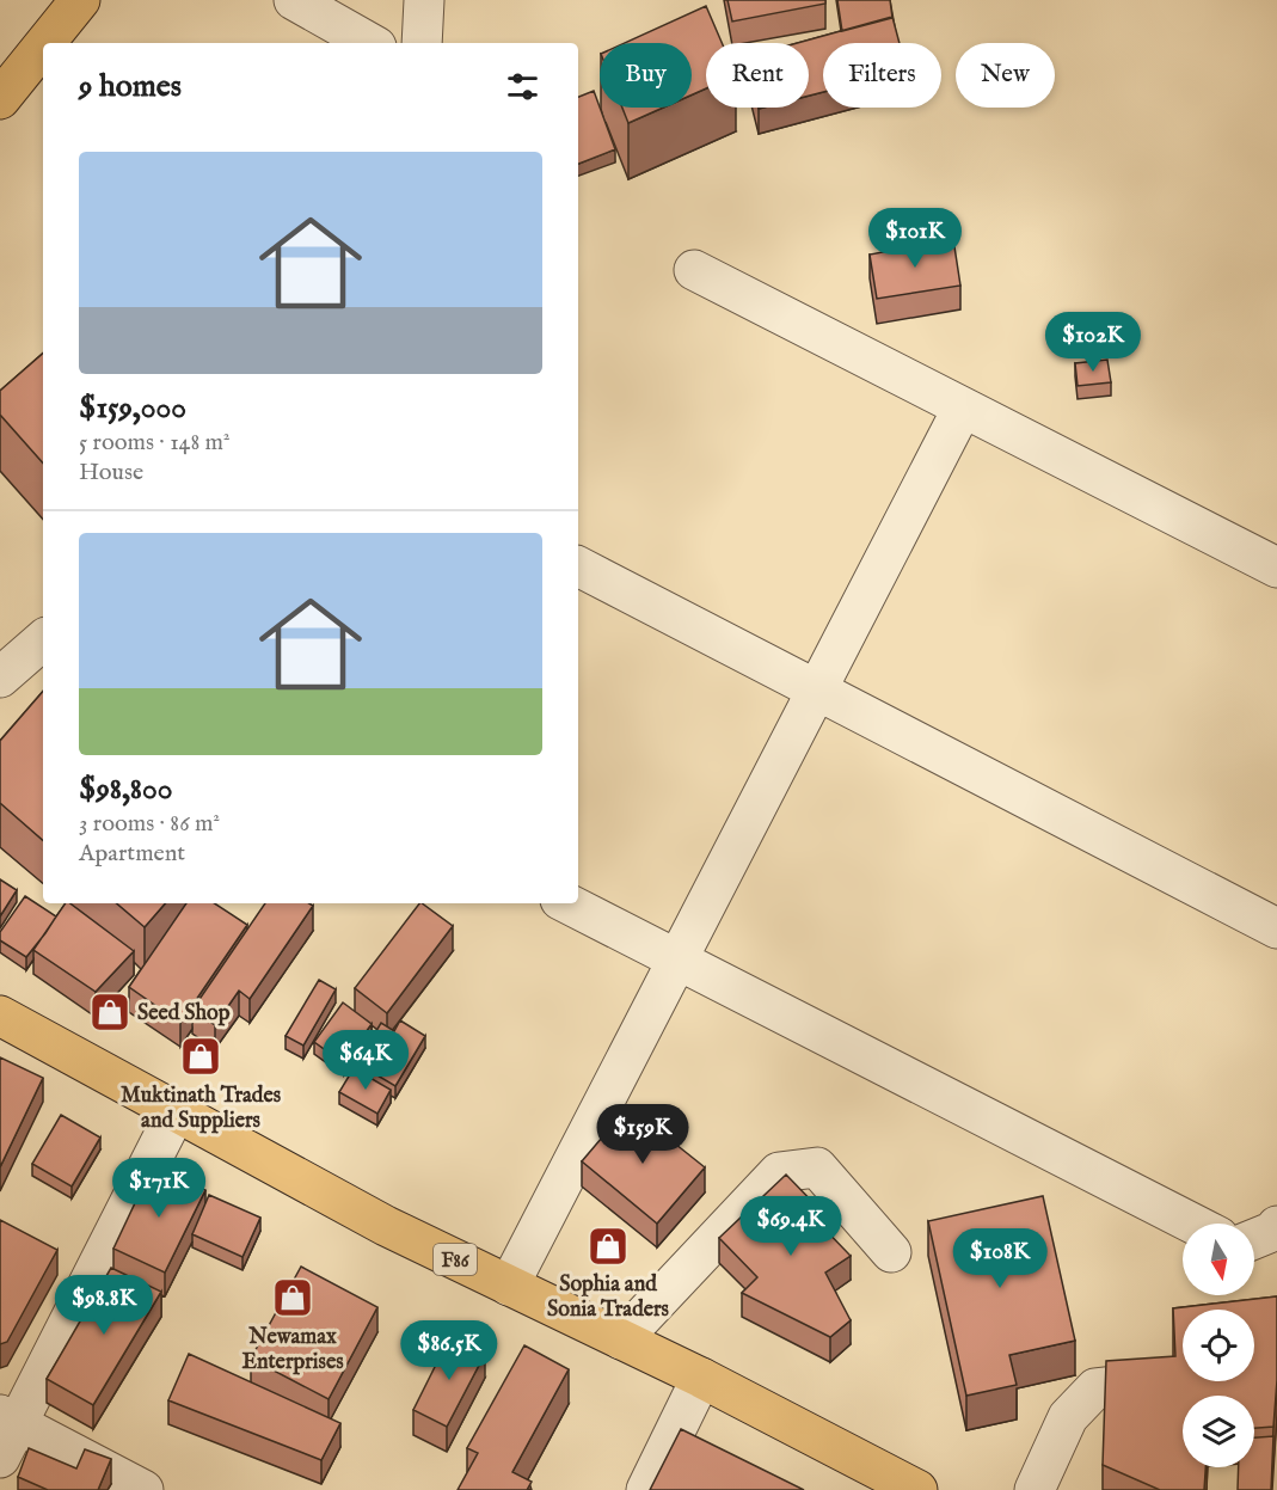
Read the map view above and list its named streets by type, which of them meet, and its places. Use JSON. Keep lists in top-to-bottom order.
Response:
{
  "streets": {
    "main road": ["F86"]
  },
  "places": {
    "shop": [
      "Seed Shop",
      "Muktinath Trades and Suppliers",
      "Sophia and Sonia Traders",
      "Newamax Enterprises"
    ]
  },
  "north": "bottom",
  "page": {
    "chip": [
      "Buy",
      "Rent",
      "Filters",
      "New"
    ],
    "heading": "9 homes",
    "list": [
      {
        "name": "$159,000",
        "note": "5 rooms · 148 m² · House"
      },
      {
        "name": "$98,800",
        "note": "3 rooms · 86 m² · Apartment"
      }
    ],
    "price": [
      "$101K",
      "$102K",
      "$64K",
      "$159K",
      "$171K",
      "$69.4K",
      "$108K",
      "$98.8K",
      "$86.5K"
    ]
  }
}
